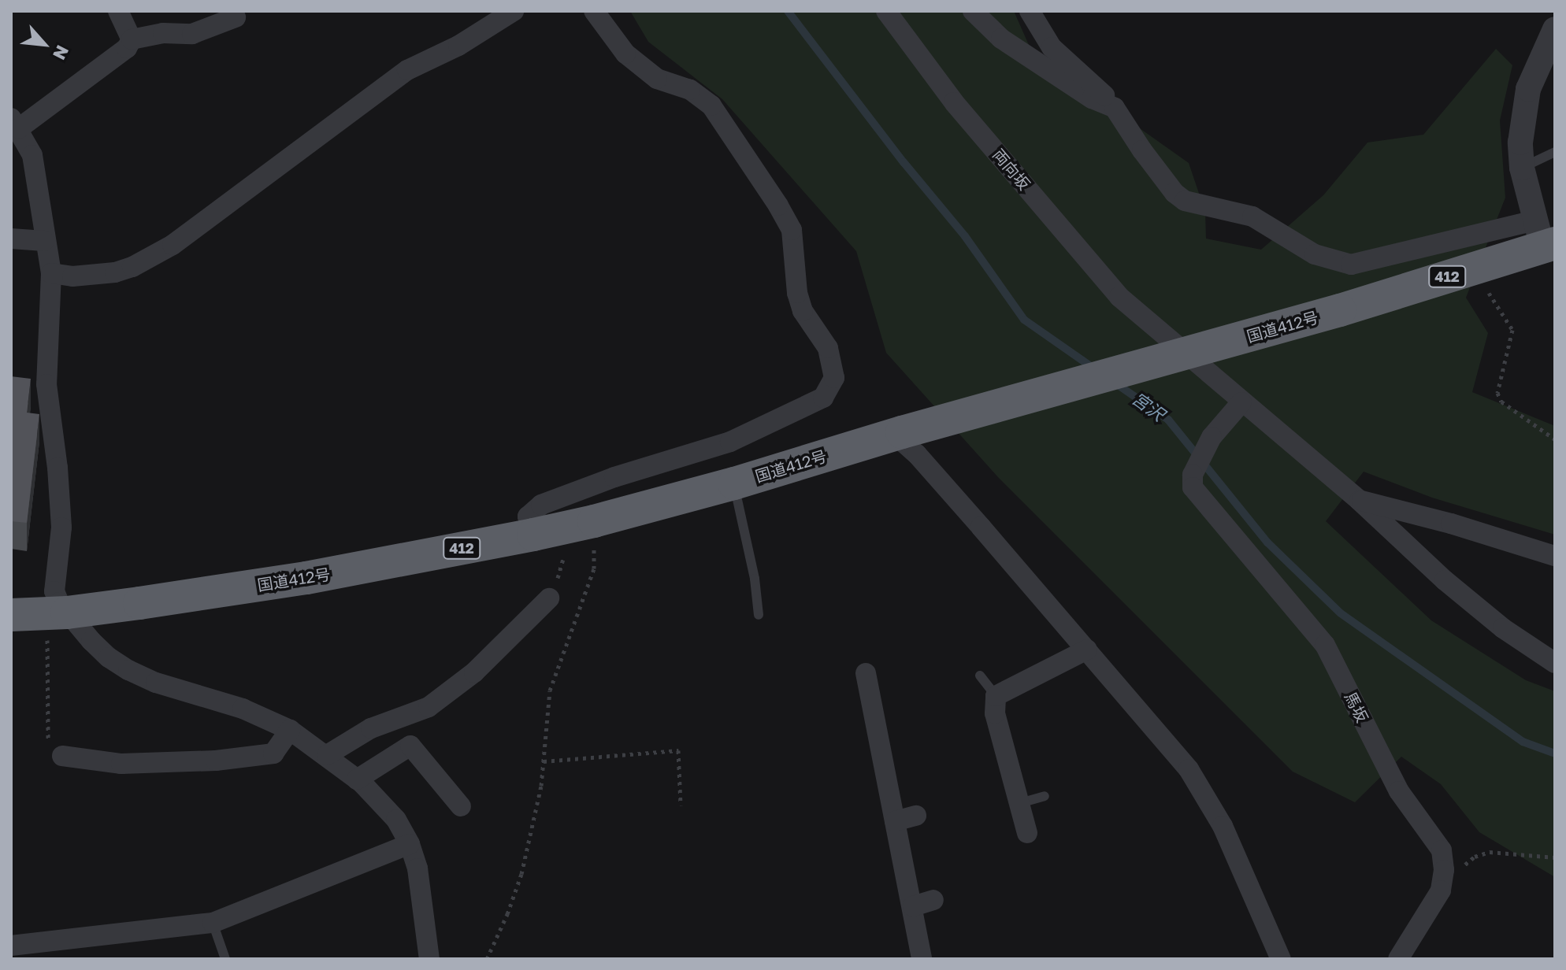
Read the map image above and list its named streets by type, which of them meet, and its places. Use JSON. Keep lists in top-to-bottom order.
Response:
{
  "streets": {
    "highway": ["412", "国道412号"],
    "street": ["両向坂", "馬坂"]
  },
  "crossings": [
    ["両向坂", "馬坂"]
  ],
  "water": ["宮沢"],
  "north": "bottom right"
}
